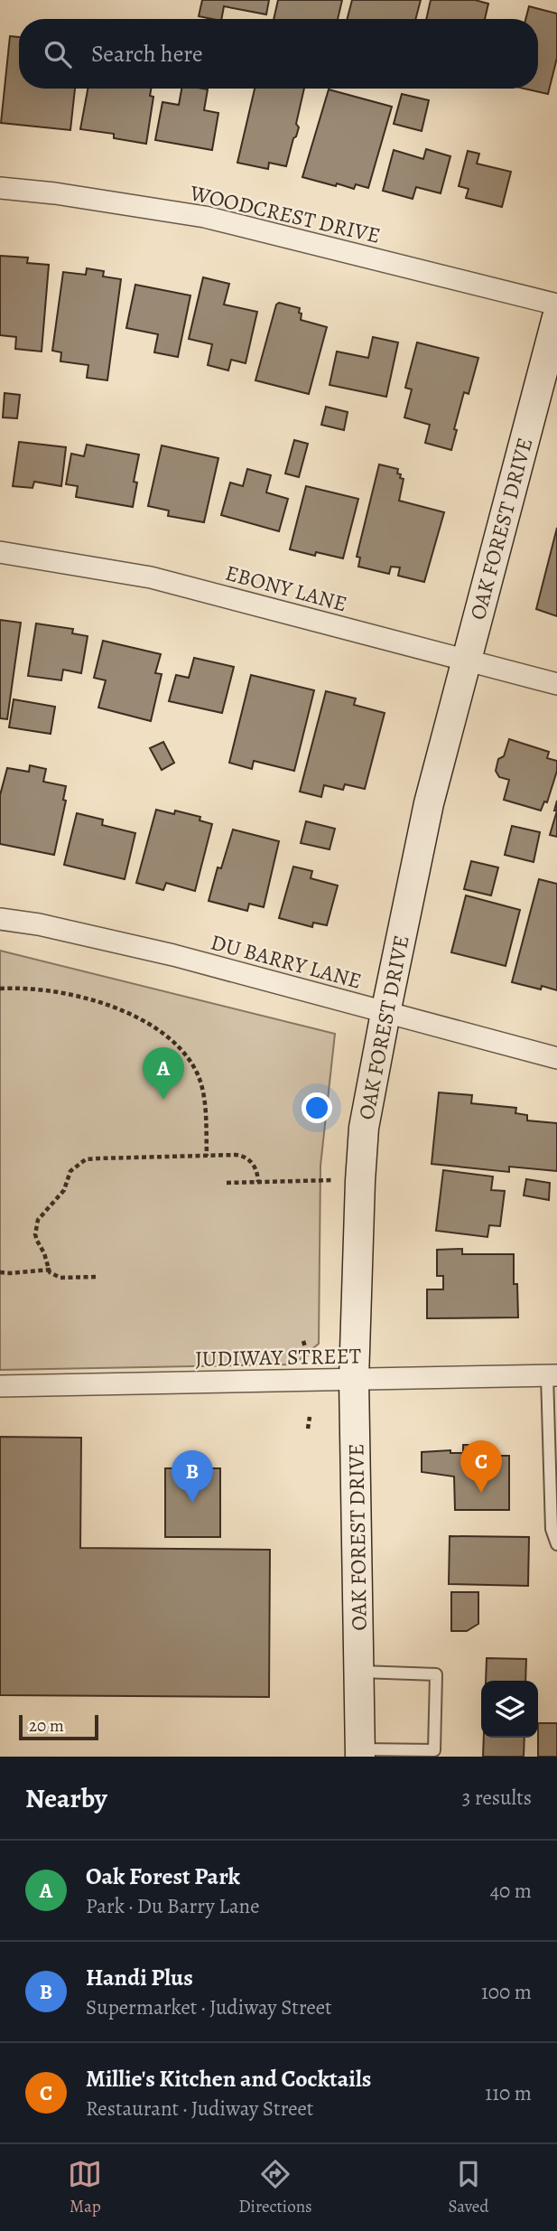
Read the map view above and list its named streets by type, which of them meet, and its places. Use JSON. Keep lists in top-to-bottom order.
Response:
{
  "streets": {
    "street": [
      "WOODCREST DRIVE",
      "OAK FOREST DRIVE",
      "EBONY LANE",
      "DU BARRY LANE",
      "JUDIWAY STREET"
    ]
  },
  "crossings": [
    ["OAK FOREST DRIVE", "EBONY LANE"],
    ["OAK FOREST DRIVE", "DU BARRY LANE"],
    ["OAK FOREST DRIVE", "JUDIWAY STREET"]
  ],
  "scale_bar": "20 m",
  "page": {
    "search": "Search here",
    "pins": ["A", "C", "B"],
    "scale": "20 m",
    "heading": ["Nearby", "3 results"],
    "list": [
      {
        "mark": "A",
        "name": "Oak Forest Park",
        "note": "Park · Du Barry Lane",
        "value": "40 m"
      },
      {
        "mark": "B",
        "name": "Handi Plus",
        "note": "Supermarket · Judiway Street",
        "value": "100 m"
      },
      {
        "mark": "C",
        "name": "Millie's Kitchen and Cocktails",
        "note": "Restaurant · Judiway Street",
        "value": "110 m"
      }
    ],
    "nav": ["Map", "Directions", "Saved"]
  }
}
